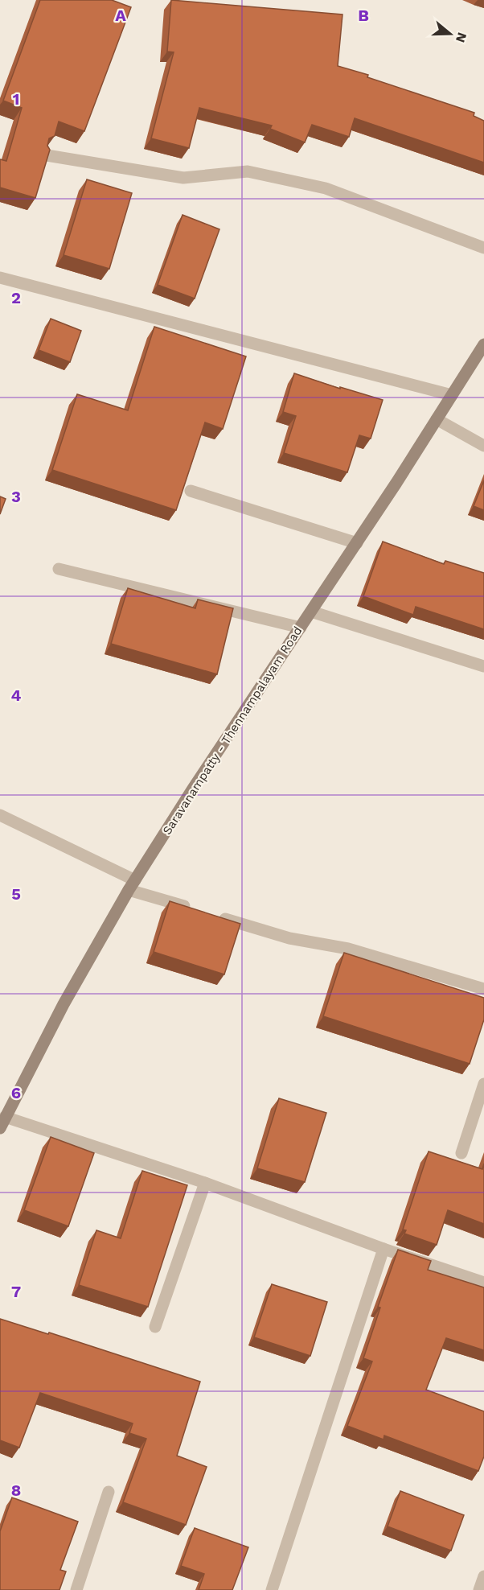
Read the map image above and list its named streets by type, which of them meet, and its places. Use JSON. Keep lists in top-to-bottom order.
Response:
{
  "streets": {
    "main road": ["Saravanampatty - Thennampalayam Road"]
  },
  "north": "right",
  "grid": {
    "columns": ["A", "B"],
    "rows": [
      "1",
      "2",
      "3",
      "4",
      "5",
      "6",
      "7",
      "8"
    ]
  }
}
